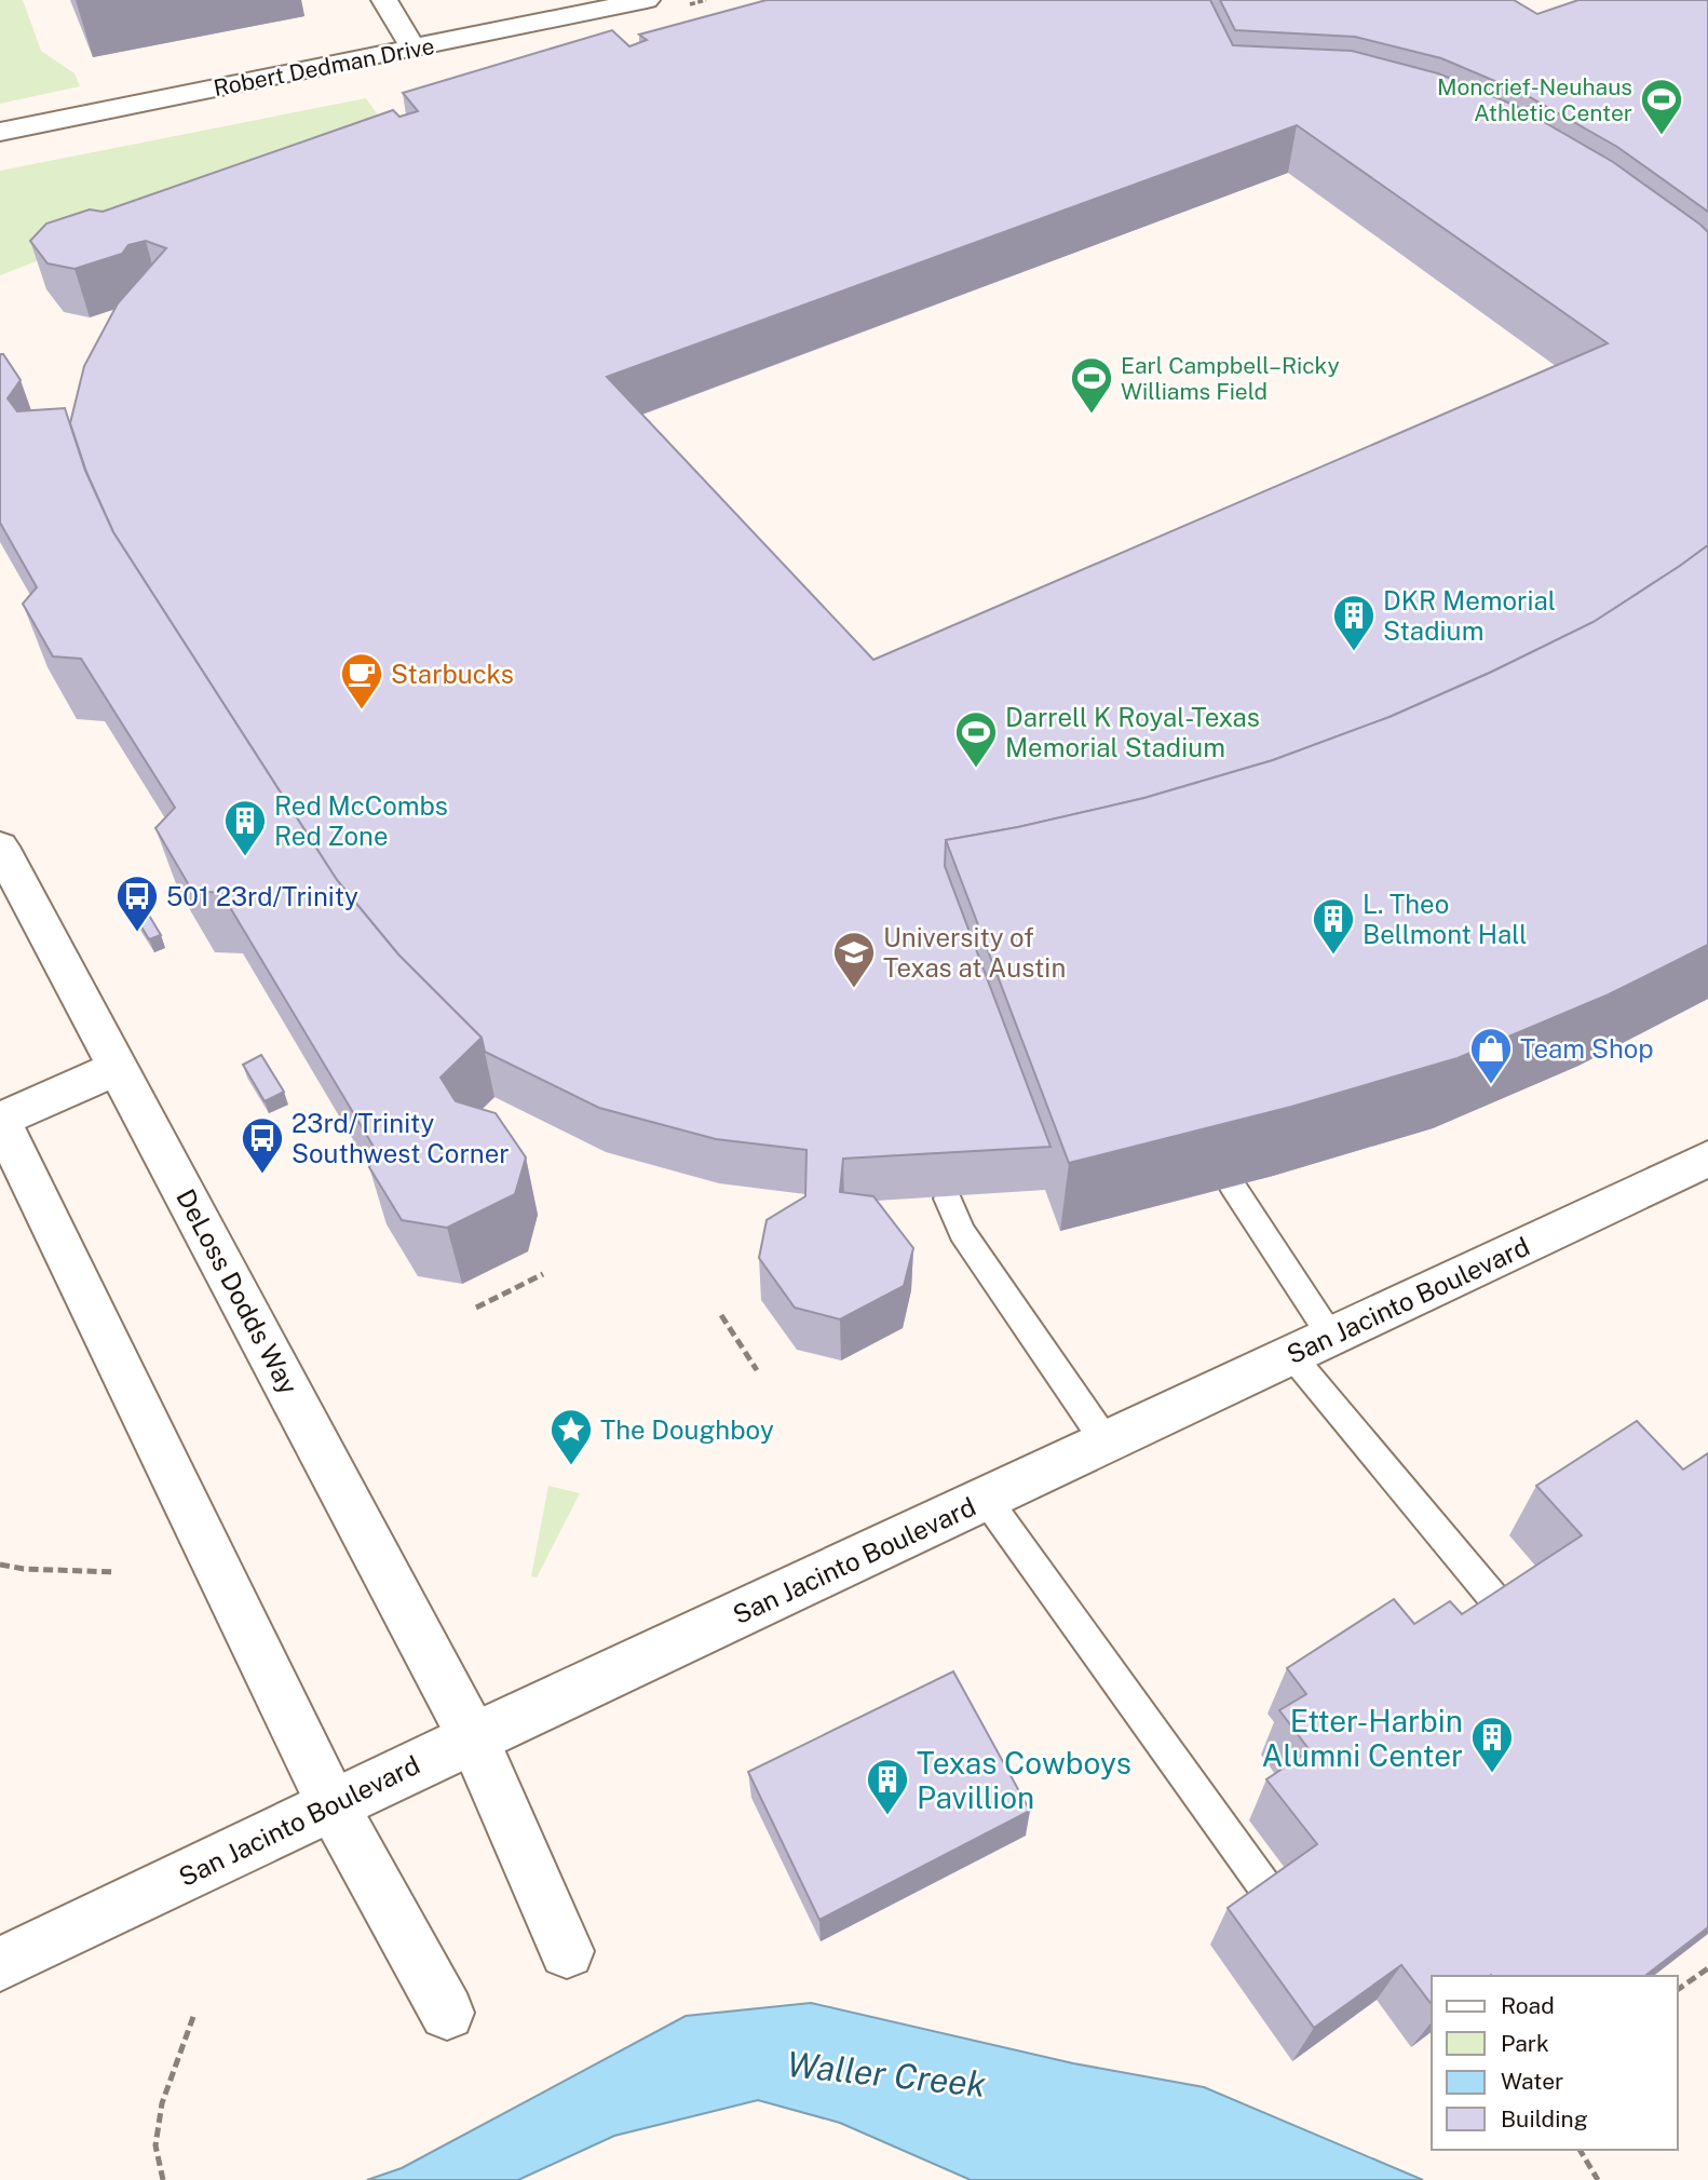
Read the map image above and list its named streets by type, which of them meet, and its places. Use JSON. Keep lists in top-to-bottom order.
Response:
{
  "streets": {
    "street": ["Robert Dedman Drive", "DeLoss Dodds Way", "San Jacinto Boulevard"]
  },
  "crossings": [
    ["DeLoss Dodds Way", "San Jacinto Boulevard"]
  ],
  "water": ["Waller Creek"],
  "places": {
    "sports": ["Moncrief-Neuhaus Athletic Center", "Earl Campbell–Ricky Williams Field", "Darrell K Royal-Texas Memorial Stadium"],
    "building": [
      "DKR Memorial Stadium",
      "Red McCombs Red Zone",
      "L. Theo Bellmont Hall",
      "Etter-Harbin Alumni Center",
      "Texas Cowboys Pavillion"
    ],
    "cafe": ["Starbucks"],
    "bus stop": ["501 23rd/Trinity", "23rd/Trinity Southwest Corner"],
    "school or university": ["University of Texas at Austin"],
    "shop": ["Team Shop"],
    "place": ["The Doughboy"]
  },
  "legend": [
    "Road",
    "Park",
    "Water",
    "Building"
  ]
}
